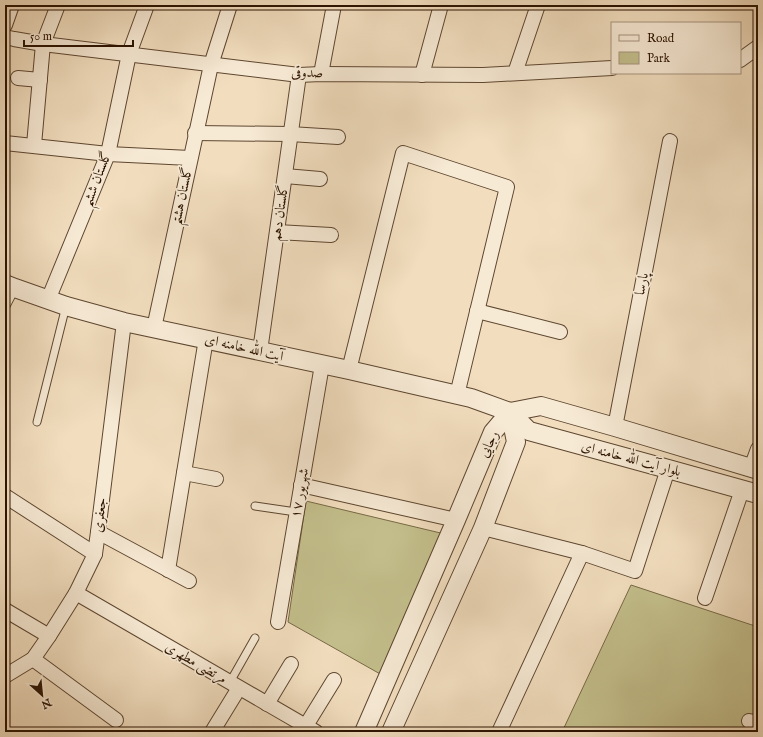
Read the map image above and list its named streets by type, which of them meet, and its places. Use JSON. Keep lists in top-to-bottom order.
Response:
{
  "streets": {
    "street": [
      "صدوقی",
      "گلستان ششم",
      "گلستان هشتم",
      "گلستان دهم",
      "پارسا",
      "آیت الله خامنه ای",
      "رجایی",
      "بلوار آیت الله خامنه ای",
      "۱۷ شهریور",
      "جعفری",
      "مرتضی مطهری"
    ]
  },
  "crossings": [
    ["صدوقی", "گلستان ششم"],
    ["صدوقی", "گلستان هشتم"],
    ["صدوقی", "گلستان دهم"],
    ["گلستان ششم", "آیت الله خامنه ای"],
    ["گلستان هشتم", "آیت الله خامنه ای"],
    ["گلستان دهم", "آیت الله خامنه ای"],
    ["پارسا", "بلوار آیت الله خامنه ای"],
    ["آیت الله خامنه ای", "بلوار آیت الله خامنه ای"],
    ["آیت الله خامنه ای", "۱۷ شهریور"],
    ["آیت الله خامنه ای", "جعفری"],
    ["رجایی", "بلوار آیت الله خامنه ای"],
    ["جعفری", "مرتضی مطهری"]
  ],
  "legend": ["Road", "Park"],
  "scale_bar": "50 m",
  "north": "bottom right"
}
